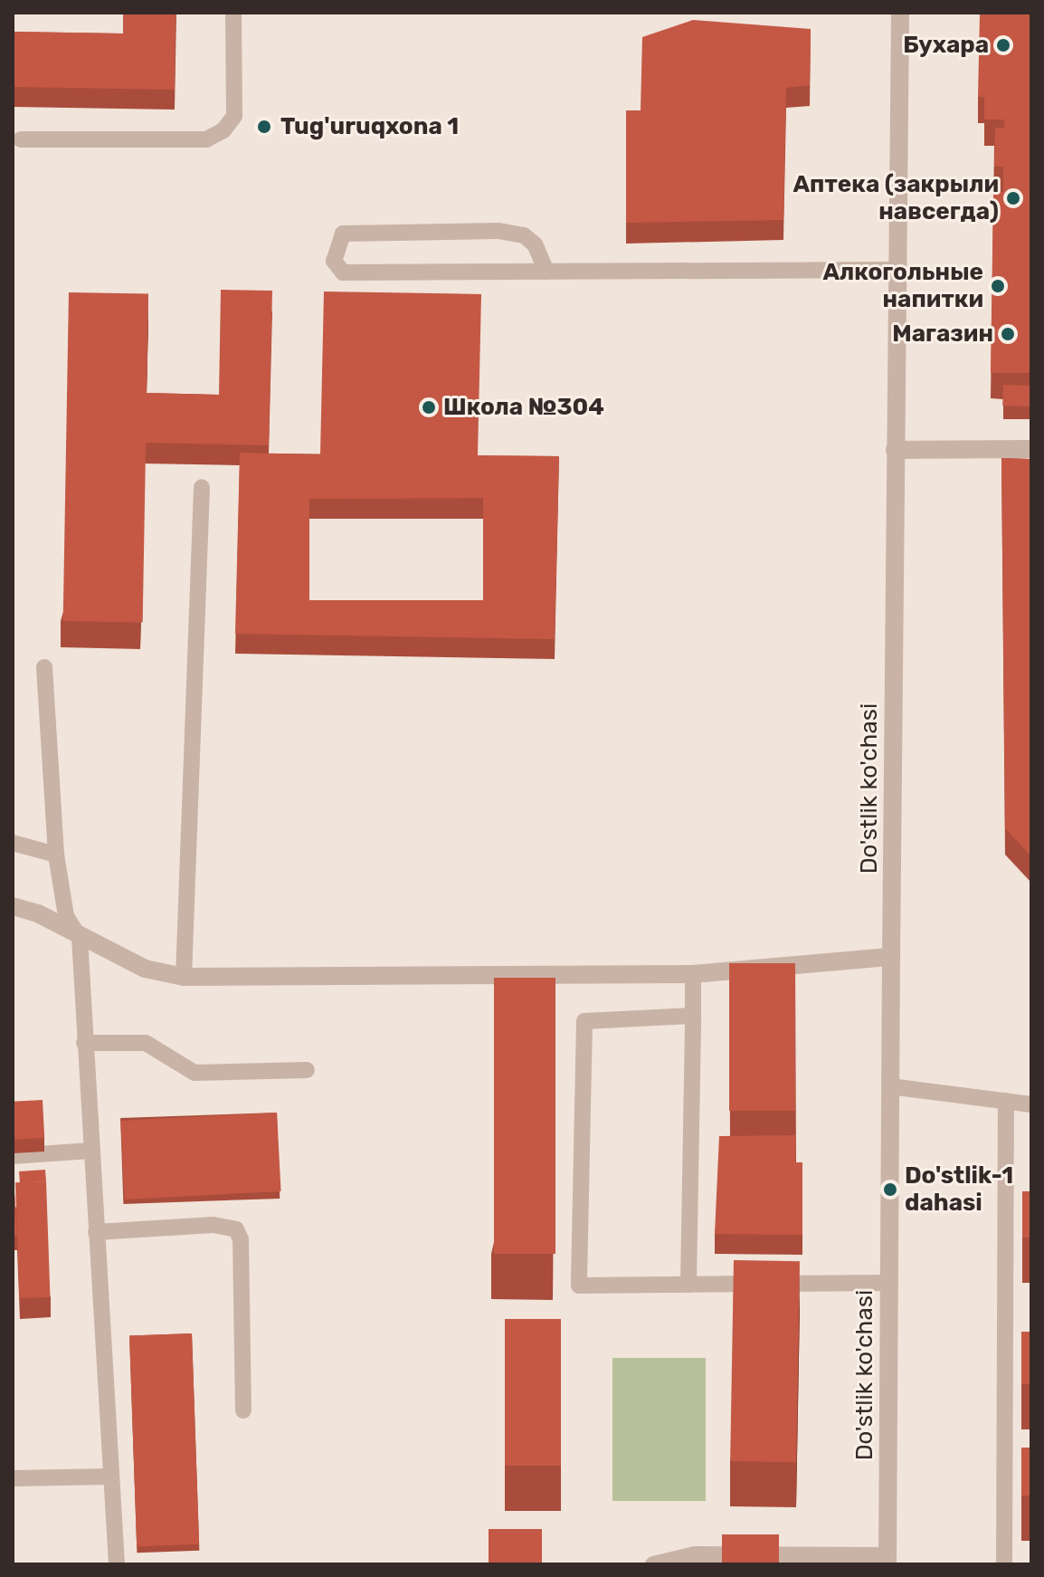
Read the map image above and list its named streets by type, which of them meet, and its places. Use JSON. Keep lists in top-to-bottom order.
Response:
{
  "streets": {
    "street": ["Do'stlik ko'chasi"]
  },
  "places": [
    "Бухара",
    "Tug'uruqxona 1",
    "Аптека (закрыли навсегда)",
    "Алкогольные напитки",
    "Магазин",
    "Школа №304",
    "Do'stlik-1 dahasi"
  ]
}
